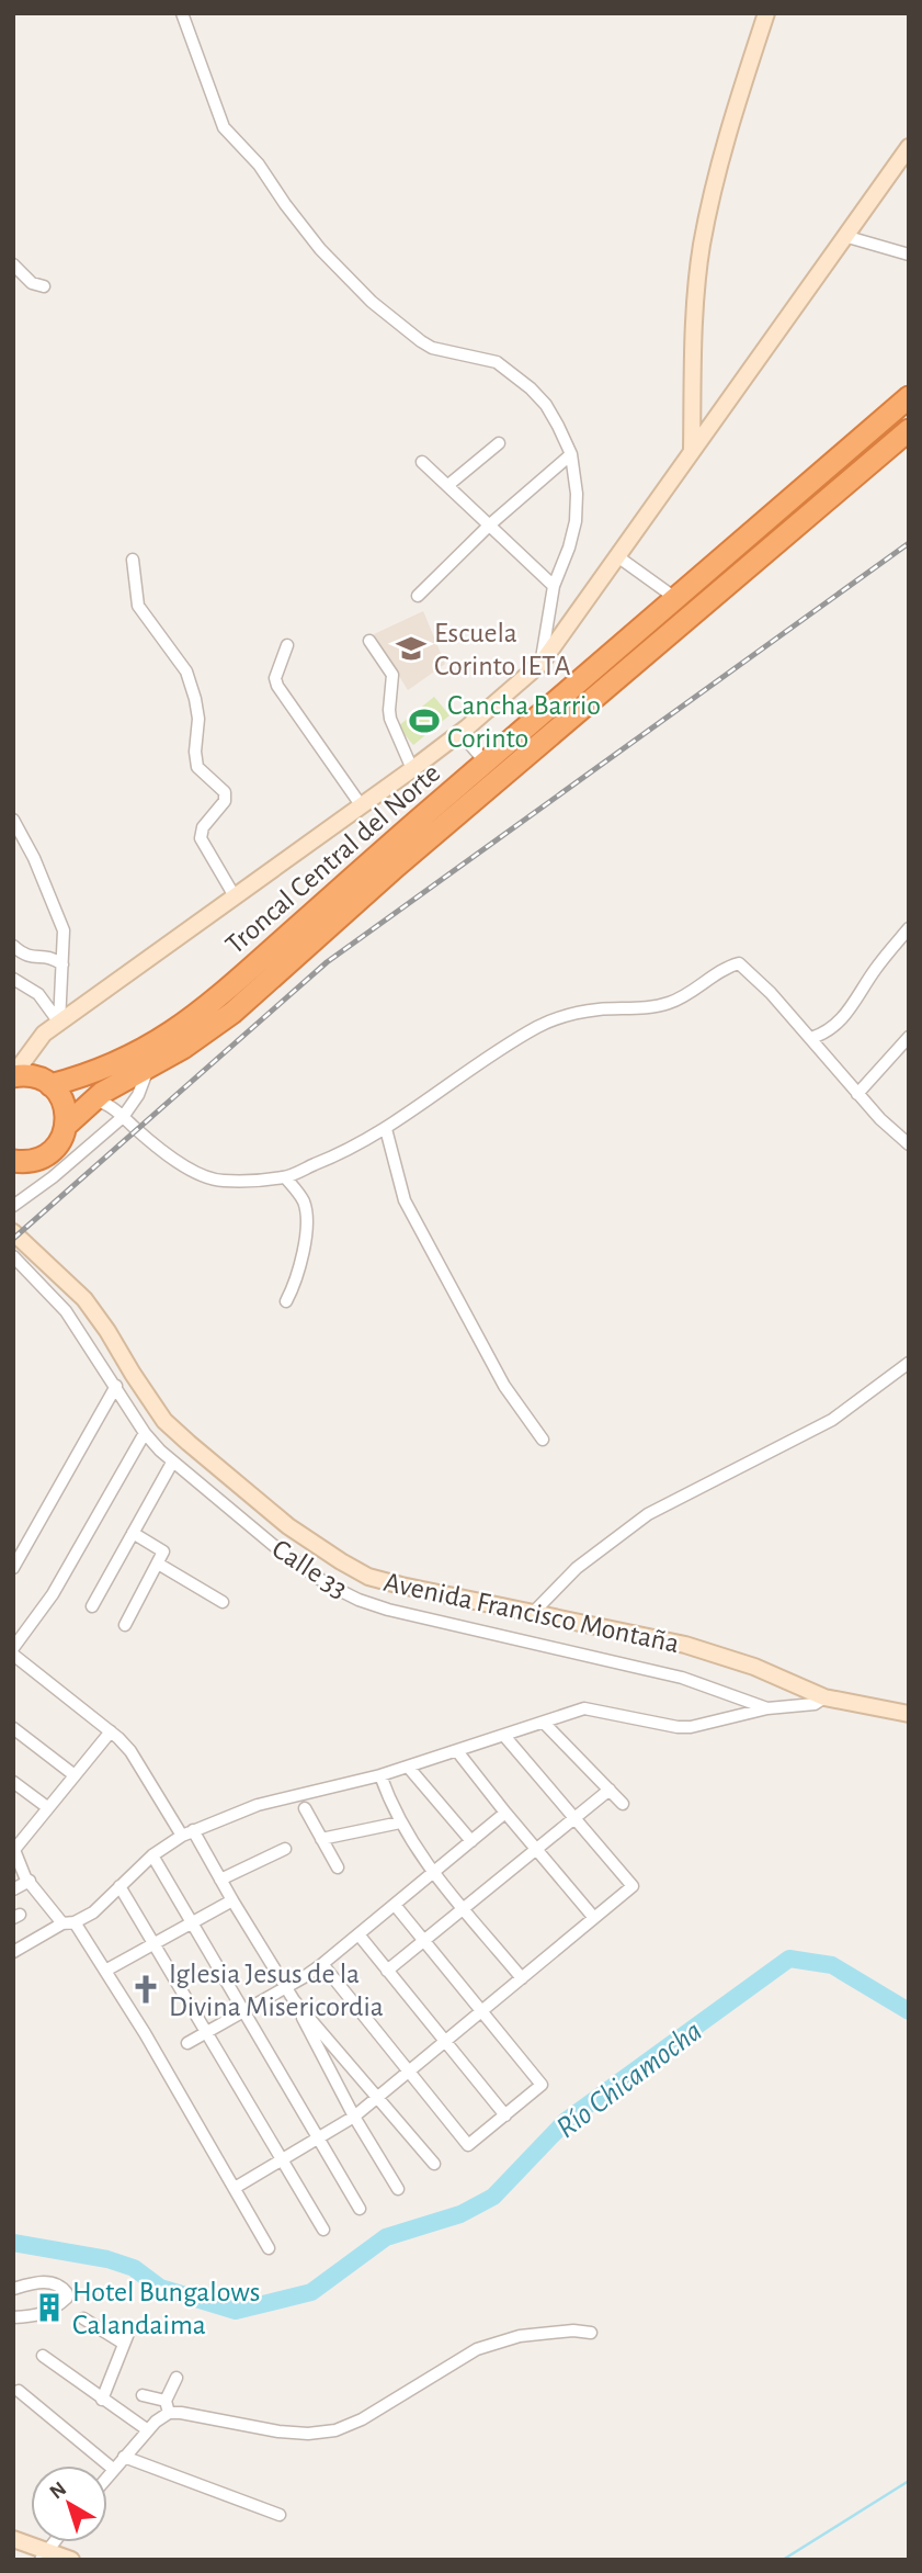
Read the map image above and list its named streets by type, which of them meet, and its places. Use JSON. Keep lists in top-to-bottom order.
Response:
{
  "streets": {
    "highway": ["Troncal Central del Norte"],
    "street": ["Calle 33", "Avenida Francisco Montaña"]
  },
  "water": ["Río Chicamocha"],
  "places": {
    "school or university": ["Escuela Corinto IETA"],
    "sports": ["Cancha Barrio Corinto"],
    "church": ["Iglesia Jesus de la Divina Misericordia"],
    "building": ["Hotel Bungalows Calandaima"]
  },
  "north": "top left"
}
